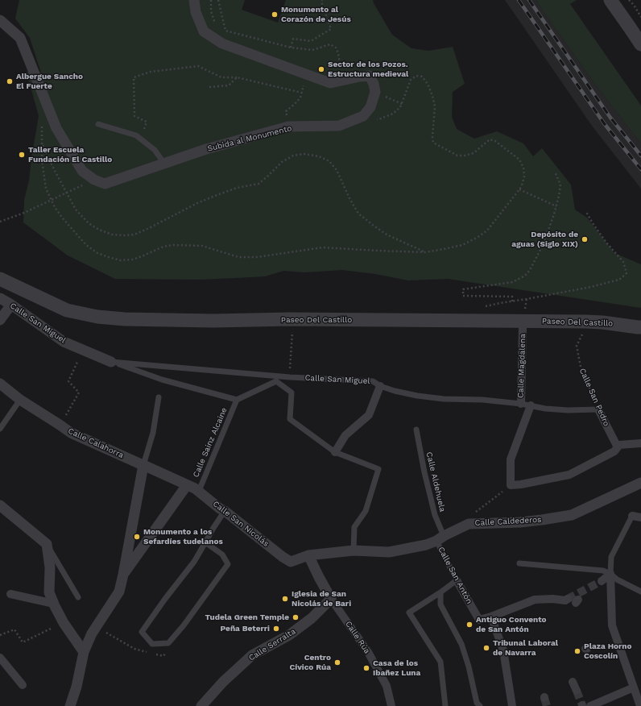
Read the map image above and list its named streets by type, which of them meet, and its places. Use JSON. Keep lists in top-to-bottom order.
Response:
{
  "streets": {
    "street": [
      "Subida al Monumento",
      "Paseo Del Castillo",
      "Calle San Miguel",
      "Calle Magdalena",
      "Calle San Pedro",
      "Calle Calahorra",
      "Calle Caldederos",
      "Calle San Nicolás",
      "Calle San Antón",
      "Calle Rúa",
      "Calle Serralta"
    ],
    "lane": ["Calle Sainz Alcaine", "Calle Aldehuela"]
  },
  "crossings": [
    ["Calle San Miguel", "Calle Magdalena"],
    ["Calle San Miguel", "Calle San Pedro"],
    ["Calle San Miguel", "Calle Sainz Alcaine"],
    ["Calle Sainz Alcaine", "Calle Calahorra"],
    ["Calle Sainz Alcaine", "Calle San Nicolás"],
    ["Calle Calahorra", "Calle San Nicolás"],
    ["Calle Aldehuela", "Calle Caldederos"],
    ["Calle Aldehuela", "Calle San Antón"],
    ["Calle Caldederos", "Calle San Nicolás"],
    ["Calle Caldederos", "Calle San Antón"],
    ["Calle Caldederos", "Calle Rúa"],
    ["Calle Rúa", "Calle Serralta"]
  ],
  "places": [
    "Monumento al Corazón de Jesús",
    "Sector de los Pozos. Estructura medieval",
    "Albergue Sancho El Fuerte",
    "Taller Escuela Fundación El Castillo",
    "Depósito de aguas (Siglo XIX)",
    "Monumento a los Sefardíes tudelanos",
    "Iglesia de San Nicolás de Bari",
    "Tudela Green Temple",
    "Antiguo Convento de San Antón",
    "Peña Beterri",
    "Tribunal Laboral de Navarra",
    "Plaza Horno Coscolín",
    "Centro Cívico Rúa",
    "Casa de los Ibañez Luna"
  ]
}
